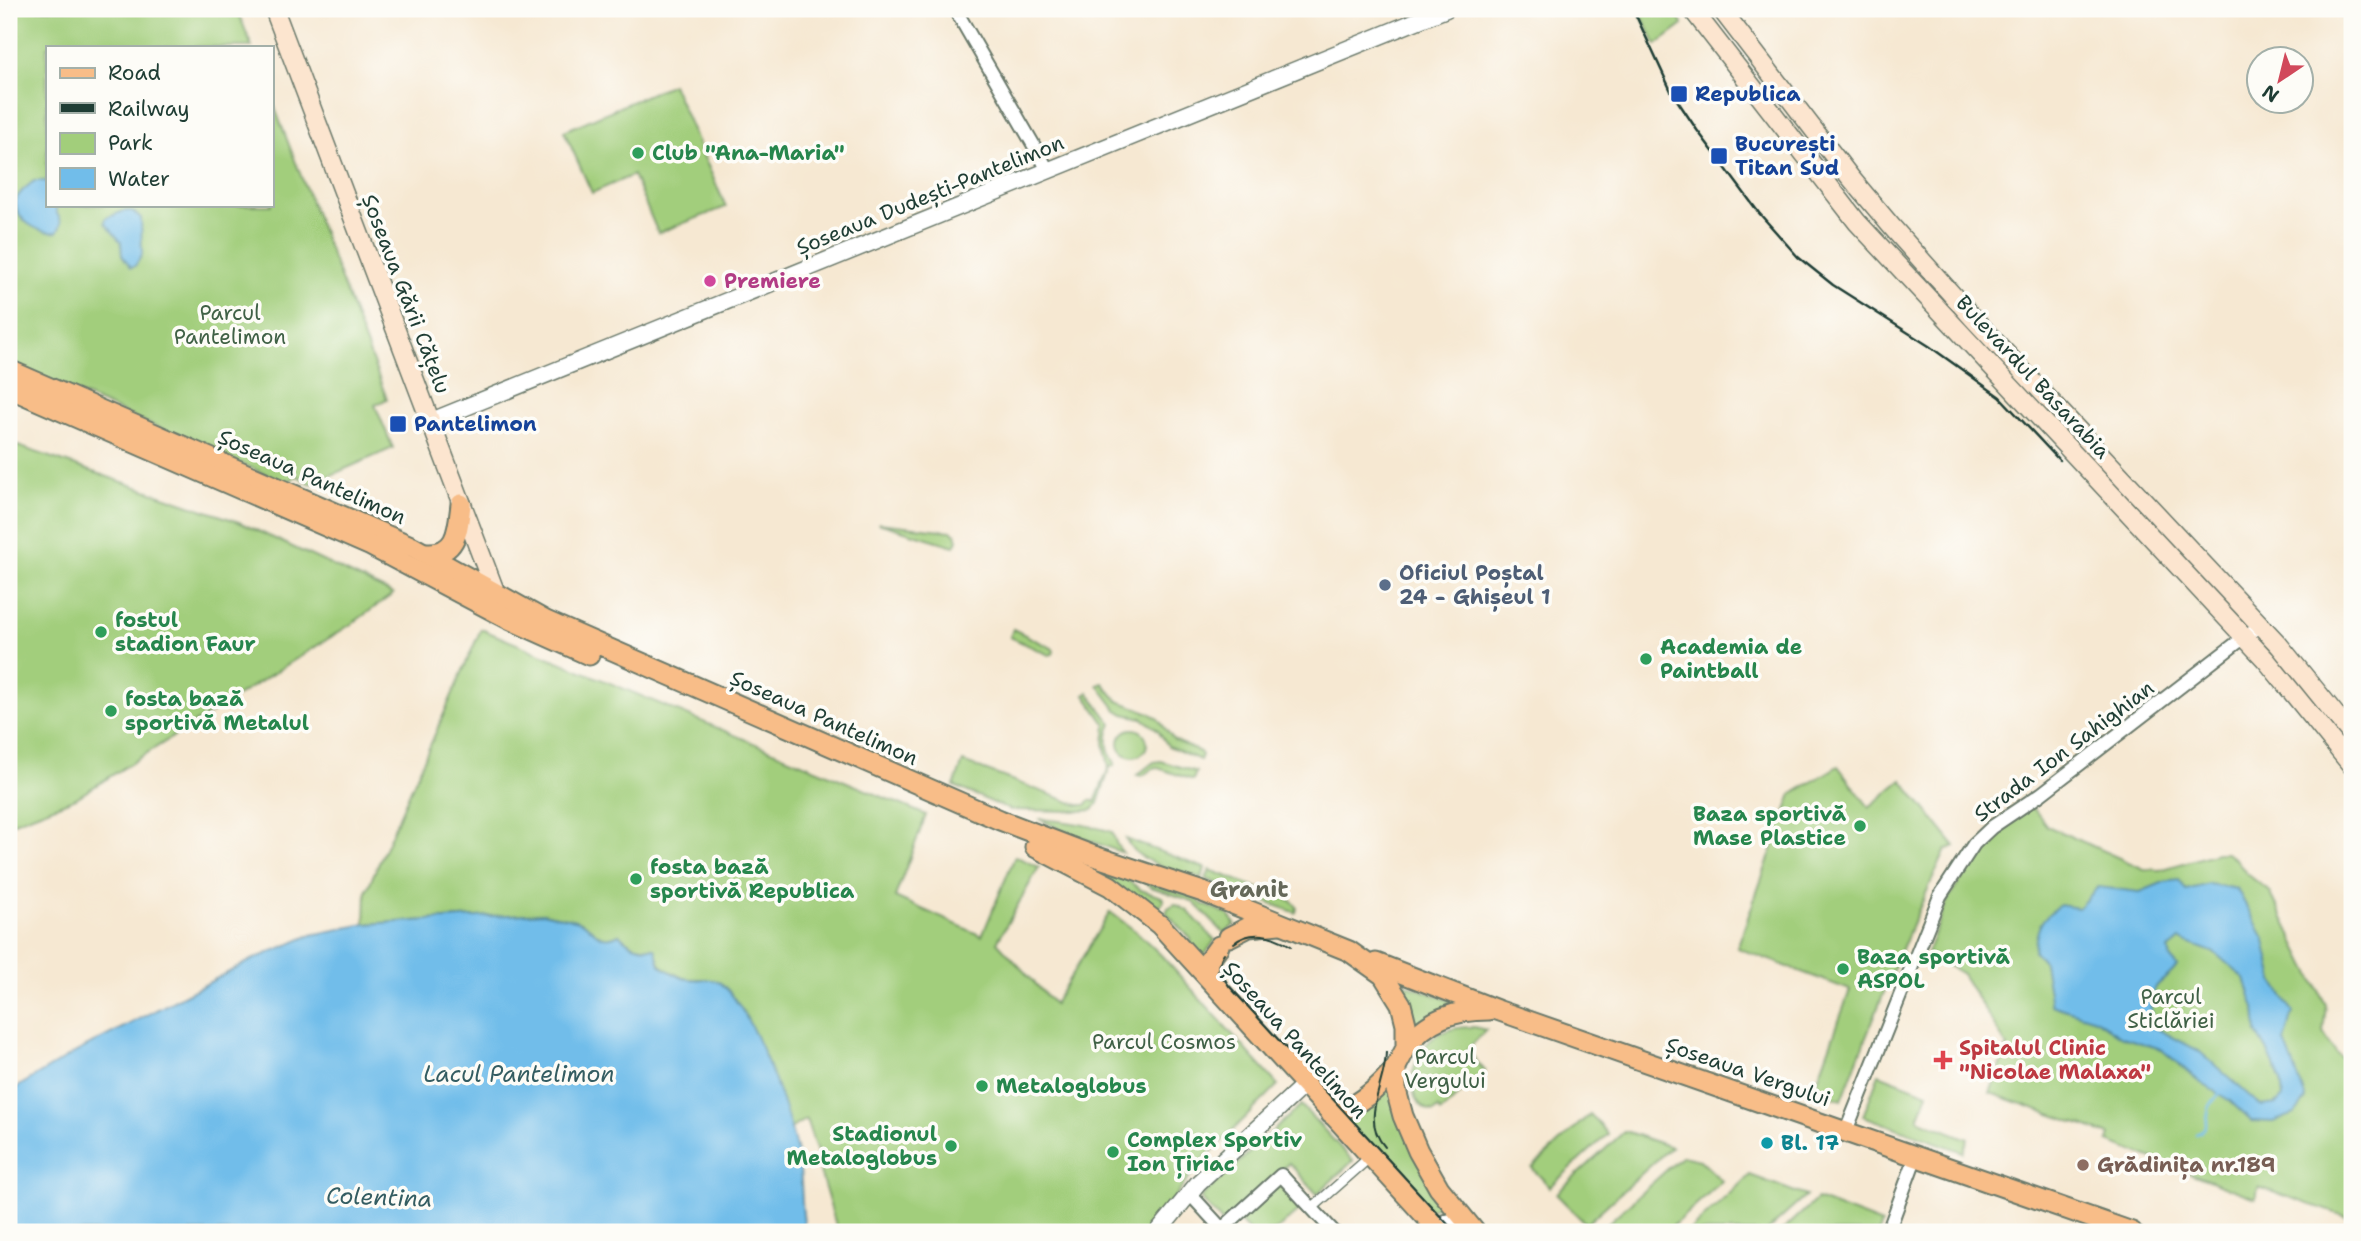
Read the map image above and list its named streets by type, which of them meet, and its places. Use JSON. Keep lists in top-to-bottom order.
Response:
{
  "streets": {
    "main road": [
      "Șoseaua Gării Cățelu",
      "Bulevardul Basarabia",
      "Șoseaua Pantelimon",
      "Șoseaua Vergului"
    ],
    "street": ["Șoseaua Dudești-Pantelimon", "Strada Ion Sahighian"]
  },
  "crossings": [
    ["Șoseaua Dudești-Pantelimon", "Șoseaua Gării Cățelu"],
    ["Șoseaua Gării Cățelu", "Șoseaua Pantelimon"],
    ["Bulevardul Basarabia", "Strada Ion Sahighian"],
    ["Șoseaua Pantelimon", "Șoseaua Vergului"],
    ["Strada Ion Sahighian", "Șoseaua Vergului"]
  ],
  "districts": ["Granit"],
  "water": ["Lacul Pantelimon", "Colentina"],
  "parks": [
    "Parcul Pantelimon",
    "Parcul Sticlăriei",
    "Parcul Cosmos",
    "Parcul Vergului"
  ],
  "places": {
    "transit": ["Republica", "București Titan Sud", "Pantelimon"],
    "other": [
      "Club \"Ana-Maria\"",
      "Premiere",
      "Oficiul Poștal 24 - Ghișeul 1",
      "fostul stadion Faur",
      "Academia de Paintball",
      "fosta bază sportivă Metalul",
      "Baza sportivă Mase Plastice",
      "fosta bază sportivă Republica",
      "Baza sportivă ASPOL",
      "Metaloglobus",
      "Bl. 17",
      "Stadionul Metaloglobus",
      "Complex Sportiv Ion Țiriac",
      "Grădinița nr.189"
    ],
    "health": ["Spitalul Clinic \"Nicolae Malaxa\""]
  },
  "legend": [
    "Road",
    "Railway",
    "Park",
    "Water"
  ],
  "north": "bottom left"
}
